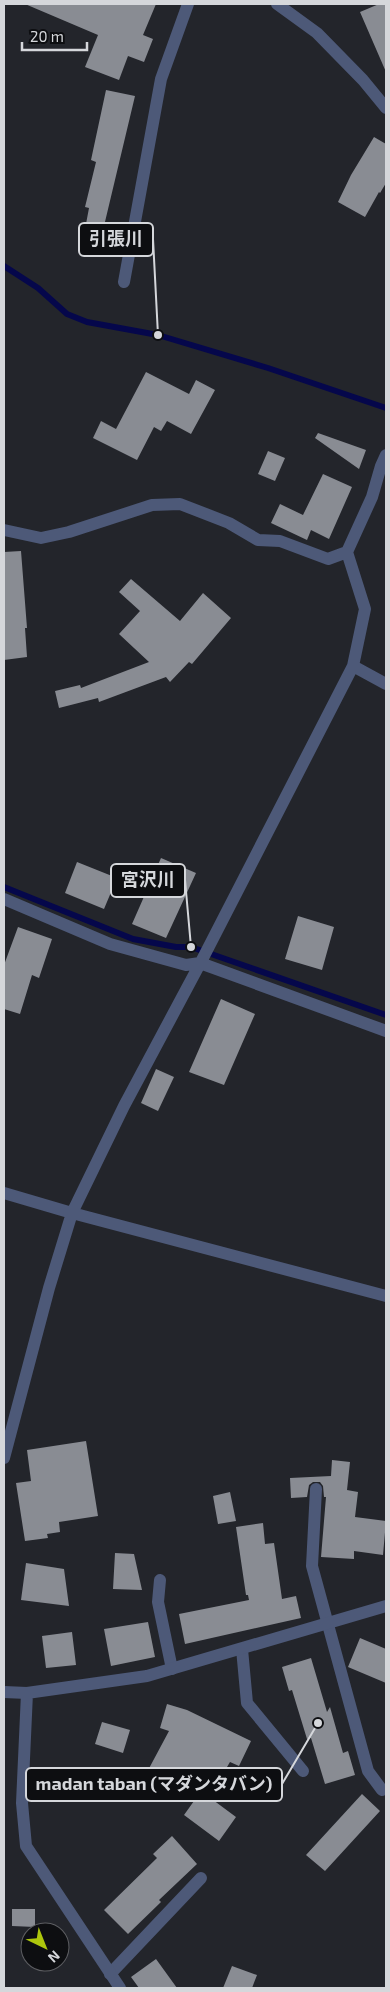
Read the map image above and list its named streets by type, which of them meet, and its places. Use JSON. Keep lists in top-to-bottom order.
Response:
{
  "places": ["引張川", "宮沢川", "madan taban (マダンタバン)"],
  "scale_bar": "20 m",
  "north": "bottom right"
}
